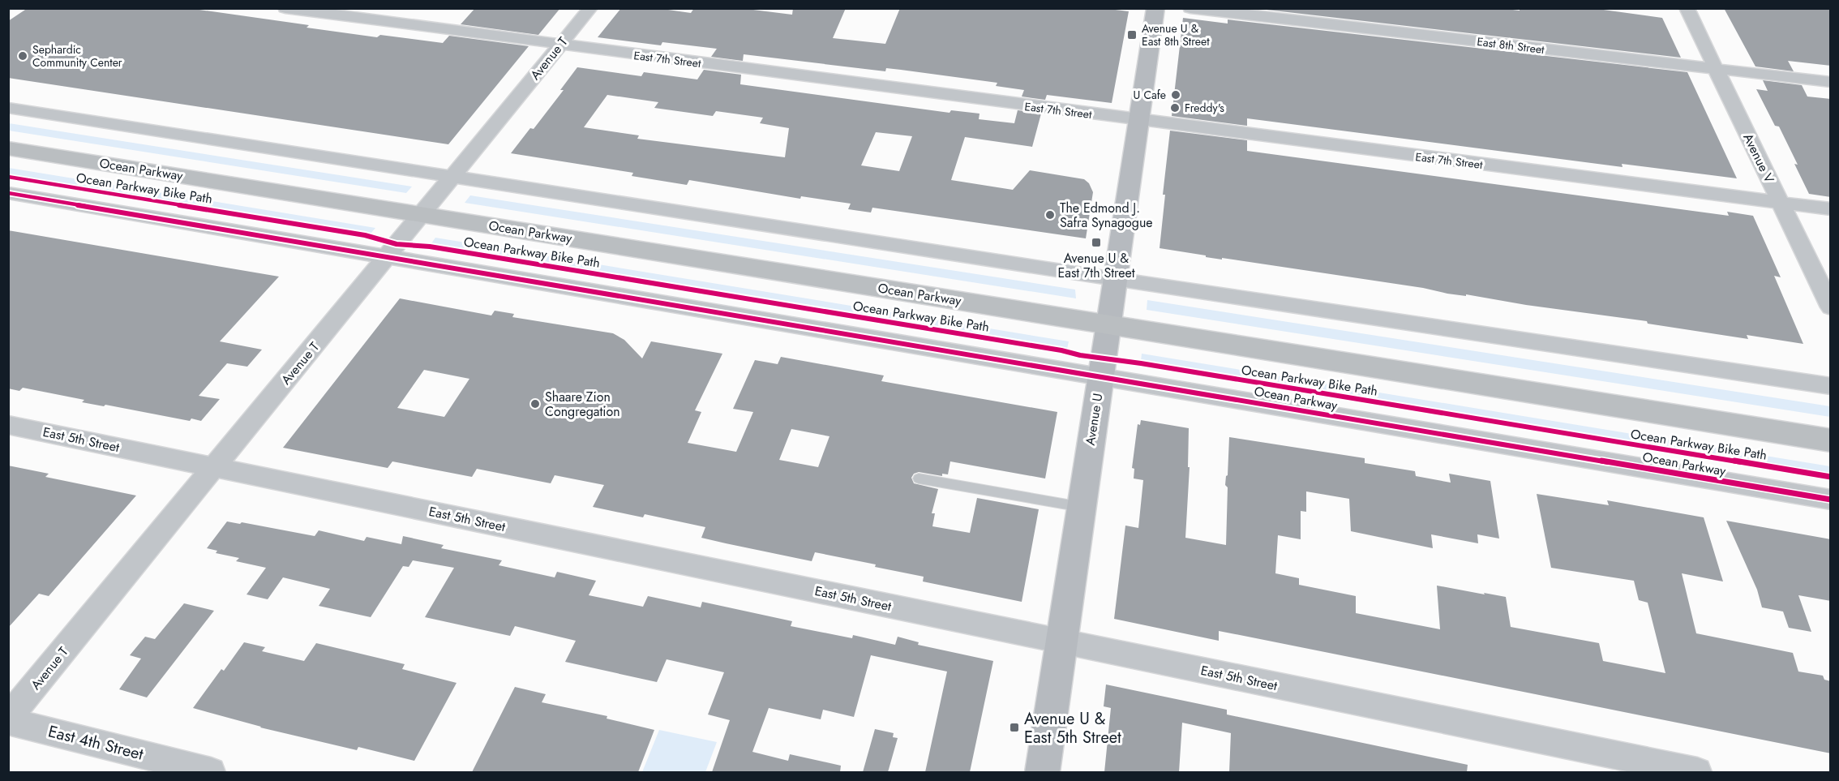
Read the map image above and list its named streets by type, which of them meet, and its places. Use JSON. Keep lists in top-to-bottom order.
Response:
{
  "streets": {
    "main road": ["Ocean Parkway", "Avenue U"],
    "street": [
      "East 8th Street",
      "Avenue T",
      "East 7th Street",
      "Avenue V",
      "East 5th Street",
      "East 4th Street"
    ],
    "cycle path": ["Ocean Parkway Bike Path"]
  },
  "crossings": [
    ["East 8th Street", "Avenue V"],
    ["Avenue T", "East 7th Street"],
    ["Avenue T", "Ocean Parkway"],
    ["Avenue T", "East 5th Street"],
    ["Avenue T", "East 4th Street"],
    ["East 7th Street", "Avenue V"],
    ["East 7th Street", "Avenue U"],
    ["Ocean Parkway", "Avenue U"],
    ["Avenue U", "East 5th Street"]
  ],
  "places": {
    "transit": ["Avenue U & East 8th Street", "Avenue U & East 7th Street", "Avenue U & East 5th Street"],
    "other": [
      "Sephardic Community Center",
      "U Cafe",
      "Freddy's",
      "The Edmond J. Safra Synagogue",
      "Shaare Zion Congregation"
    ]
  }
}
